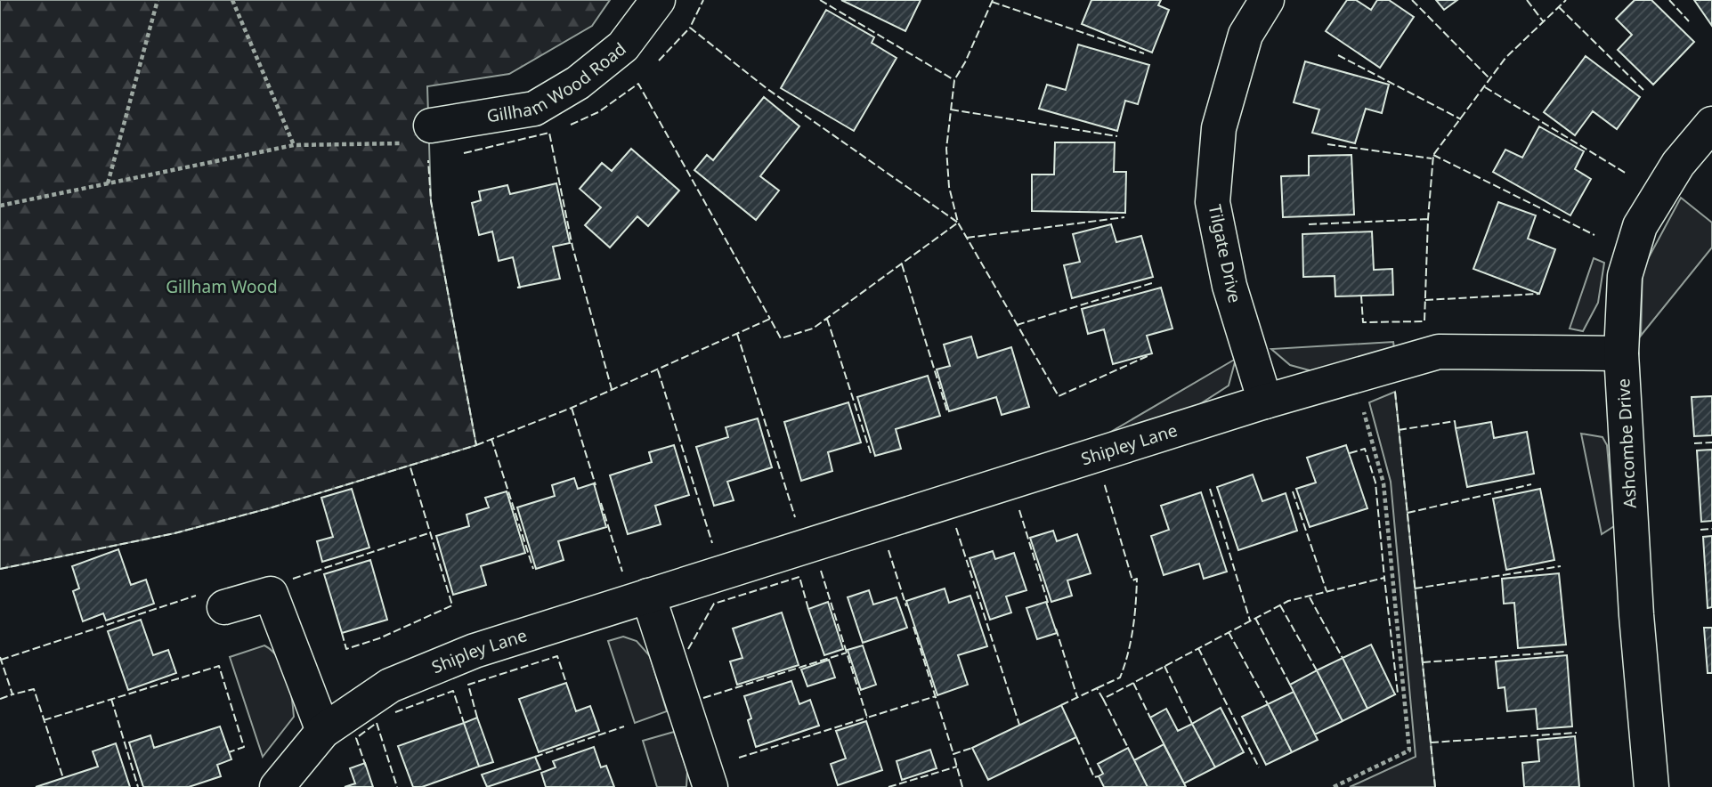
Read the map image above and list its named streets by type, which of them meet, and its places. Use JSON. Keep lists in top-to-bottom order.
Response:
{
  "streets": {
    "street": [
      "Gillham Wood Road",
      "Tilgate Drive",
      "Ashcombe Drive",
      "Shipley Lane"
    ]
  },
  "crossings": [
    ["Tilgate Drive", "Shipley Lane"],
    ["Ashcombe Drive", "Shipley Lane"]
  ],
  "parks": ["Gillham Wood"]
}
